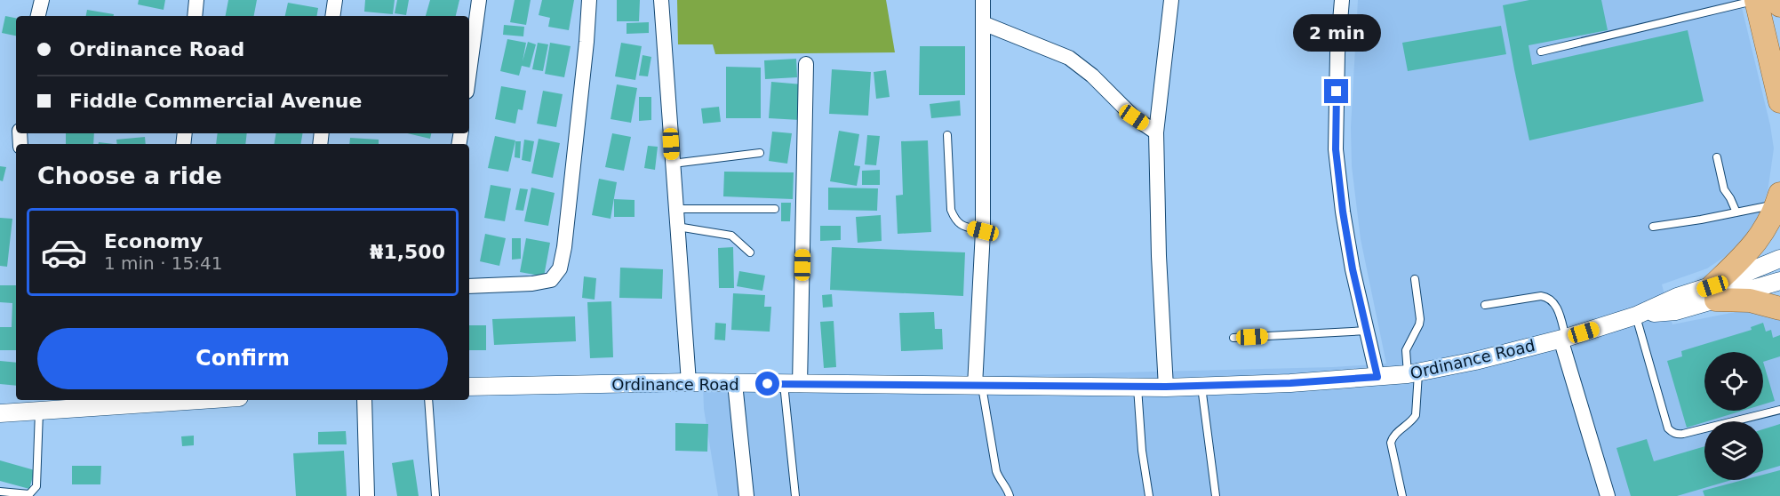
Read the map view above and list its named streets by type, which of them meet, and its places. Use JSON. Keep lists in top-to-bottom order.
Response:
{
  "streets": {
    "street": ["Ordinance Road"]
  },
  "page": {
    "bubble": "2 min",
    "banner": ["Ordinance Road", "Fiddle Commercial Avenue"],
    "heading": "Choose a ride",
    "list": [
      {
        "name": "Economy",
        "note": "1 min · 15:41",
        "value": "₦1,500"
      }
    ],
    "buttons": "Confirm"
  }
}
